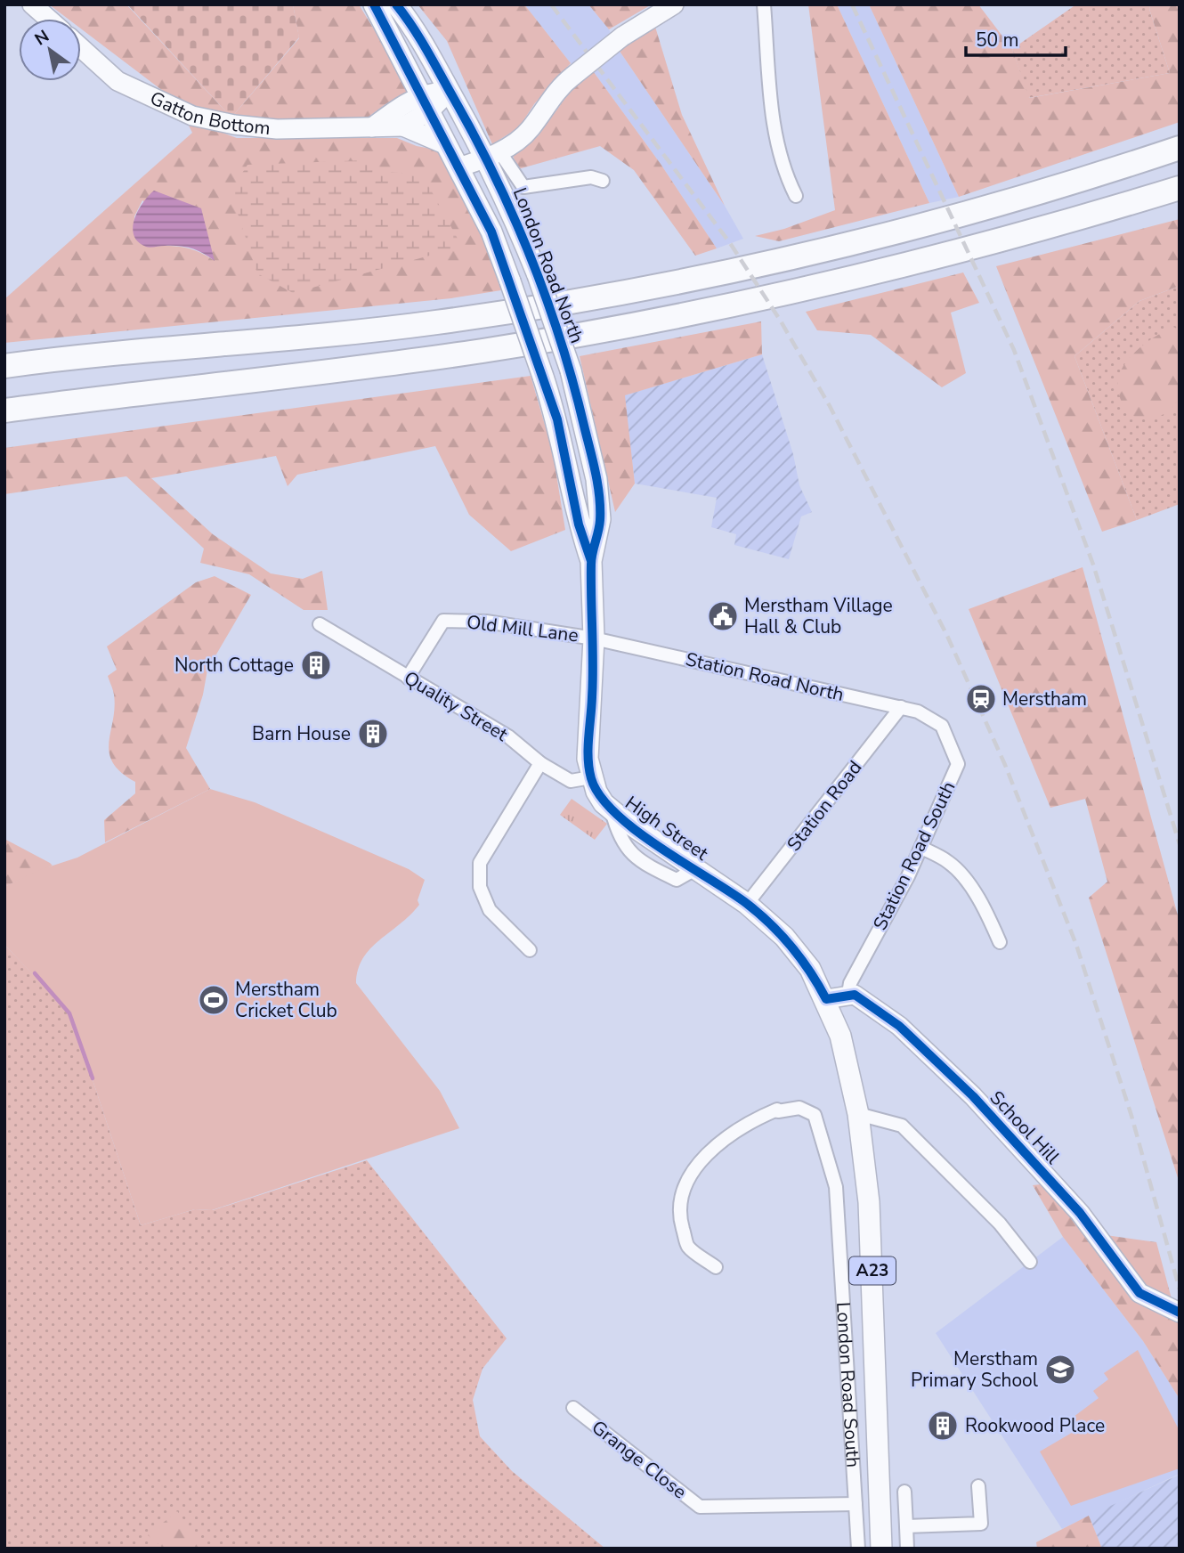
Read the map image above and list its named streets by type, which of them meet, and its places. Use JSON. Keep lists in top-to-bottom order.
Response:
{
  "streets": {
    "main road": [
      "London Road North",
      "High Street",
      "A23",
      "London Road South"
    ],
    "street": [
      "Gatton Bottom",
      "Old Mill Lane",
      "Station Road North",
      "Quality Street",
      "Station Road",
      "Station Road South",
      "School Hill",
      "Grange Close"
    ]
  },
  "crossings": [
    ["Gatton Bottom", "London Road North"],
    ["London Road North", "Old Mill Lane"],
    ["London Road North", "Station Road North"],
    ["London Road North", "High Street"],
    ["Old Mill Lane", "Station Road North"],
    ["Old Mill Lane", "Quality Street"],
    ["Old Mill Lane", "High Street"],
    ["Station Road North", "Station Road"],
    ["Station Road North", "High Street"],
    ["Station Road North", "Station Road South"],
    ["Quality Street", "High Street"],
    ["Station Road", "High Street"],
    ["High Street", "London Road South"],
    ["Station Road South", "School Hill"],
    ["London Road South", "Grange Close"]
  ],
  "places": {
    "public building": ["Merstham Village Hall & Club"],
    "building": ["North Cottage", "Barn House", "Rookwood Place"],
    "station": ["Merstham"],
    "sports": ["Merstham Cricket Club"],
    "school or university": ["Merstham Primary School"]
  },
  "scale_bar": "50 m",
  "north": "top left"
}
